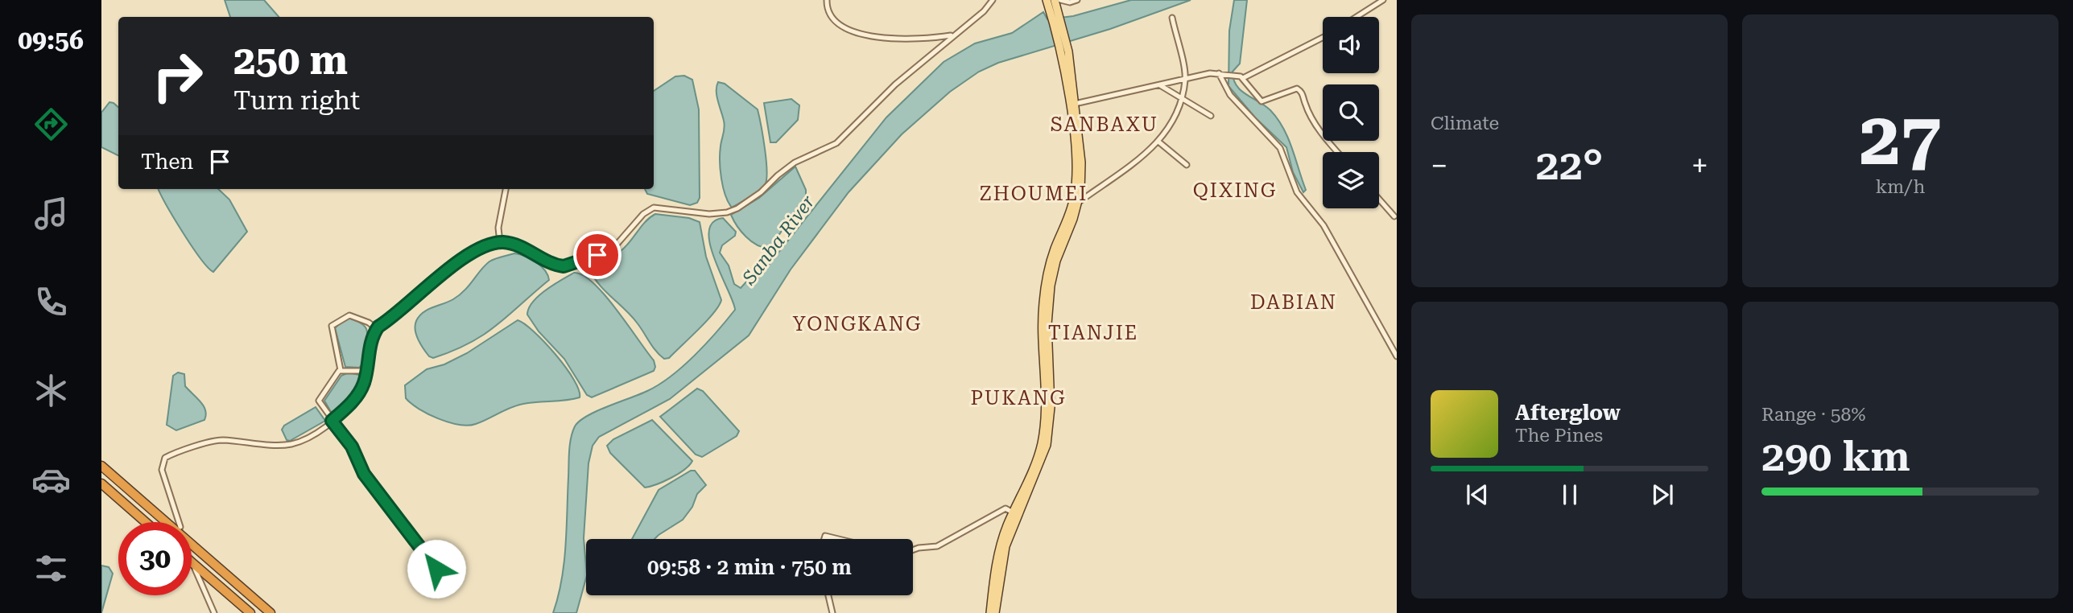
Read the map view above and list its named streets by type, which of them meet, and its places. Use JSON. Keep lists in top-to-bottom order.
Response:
{
  "districts": [
    "SANBAXU",
    "QIXING",
    "ZHOUMEI",
    "DABIAN",
    "YONGKANG",
    "TIANJIE",
    "PUKANG"
  ],
  "water": ["Sanba River"],
  "page": {
    "tabs": "09:56",
    "tile": [
      "Climate",
      ["27", "km/h"],
      ["Range · 58%", "290 km"]
    ],
    "turn": ["250 m", "Turn right"],
    "then": "Then",
    "heat": ["−", "22°", "+"],
    "song": ["Afterglow", "The Pines"],
    "limit": "30",
    "trip": "09:58 · 2 min · 750 m"
  }
}
